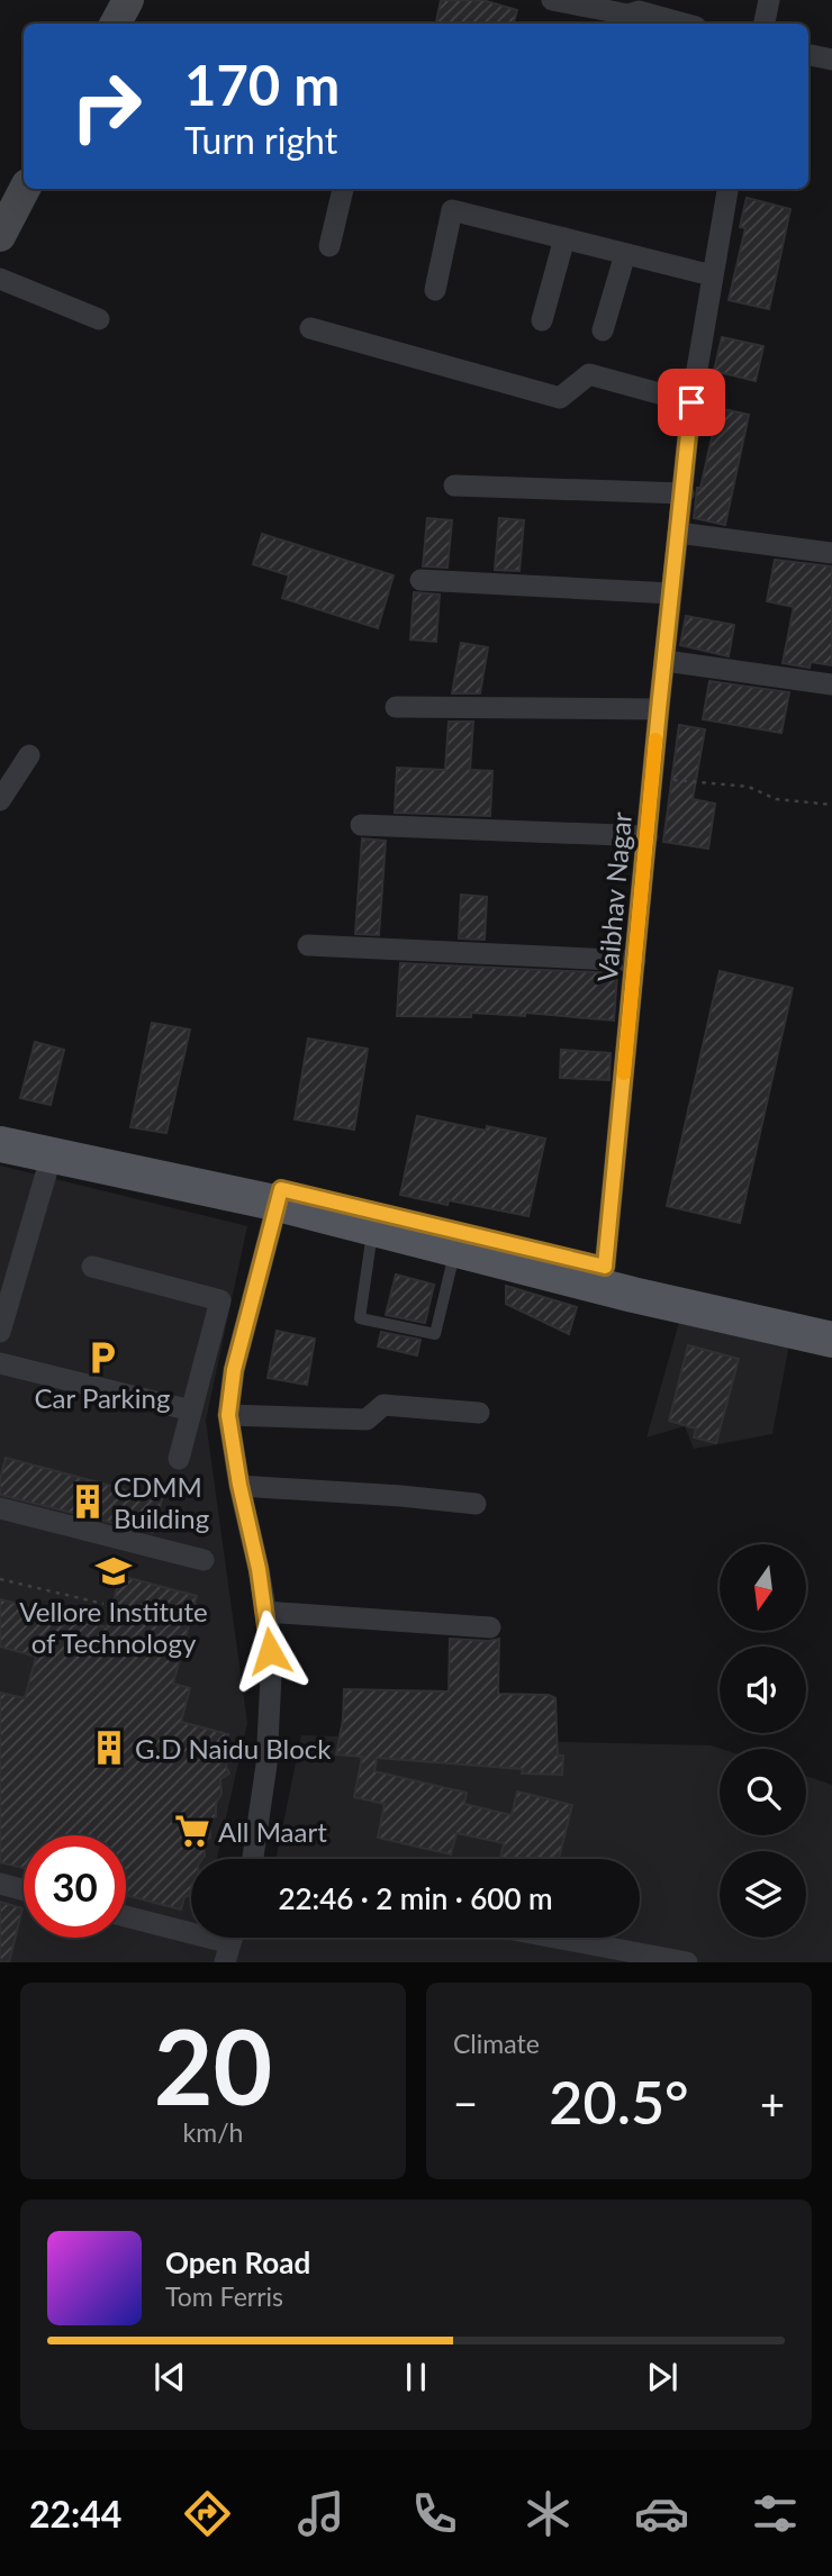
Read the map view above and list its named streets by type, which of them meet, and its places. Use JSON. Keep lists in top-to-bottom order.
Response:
{
  "streets": {
    "street": ["Vaibhav Nagar"]
  },
  "places": {
    "parking": ["Car Parking"],
    "building": ["CDMM Building", "G.D Naidu Block"],
    "school or university": ["Vellore Institute of Technology"],
    "supermarket": ["All Maart"]
  },
  "north": "bottom",
  "page": {
    "turn": ["170 m", "Turn right"],
    "limit": "30",
    "trip": "22:46 · 2 min · 600 m",
    "tile": [
      ["20", "km/h"],
      "Climate"
    ],
    "heat": ["−", "20.5°", "+"],
    "song": ["Open Road", "Tom Ferris"],
    "tabs": "22:44"
  }
}
